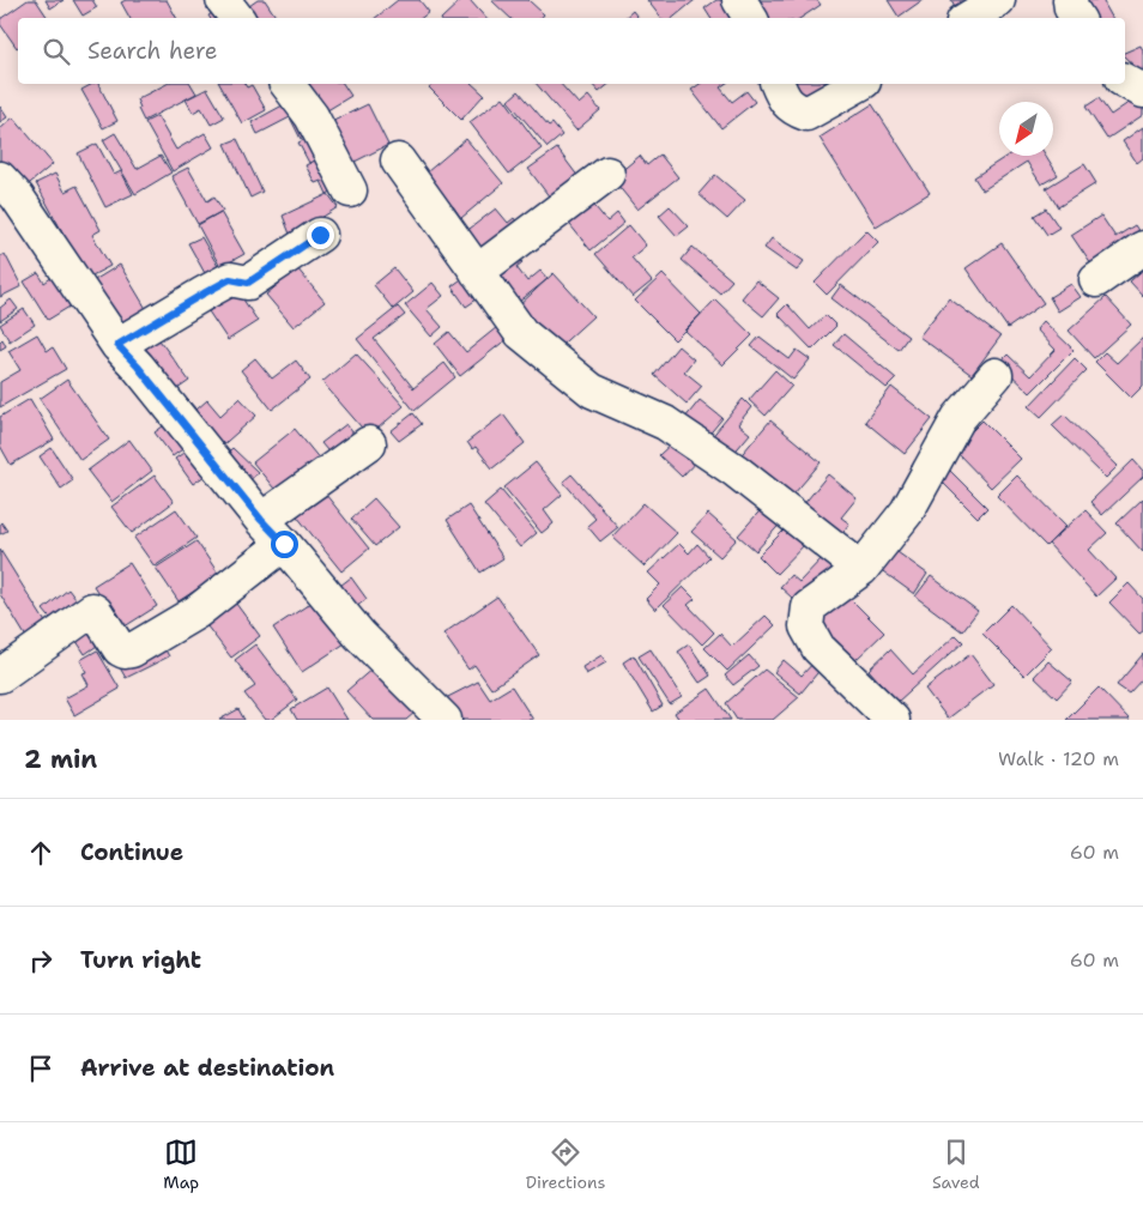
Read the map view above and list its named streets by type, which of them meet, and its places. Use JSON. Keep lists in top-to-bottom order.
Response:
{
  "north": "bottom left",
  "page": {
    "search": "Search here",
    "heading": ["2 min", "Walk · 120 m"],
    "list": [
      ["Continue", "60 m"],
      ["Turn right", "60 m"],
      "Arrive at destination"
    ],
    "nav": ["Map", "Directions", "Saved"]
  }
}
